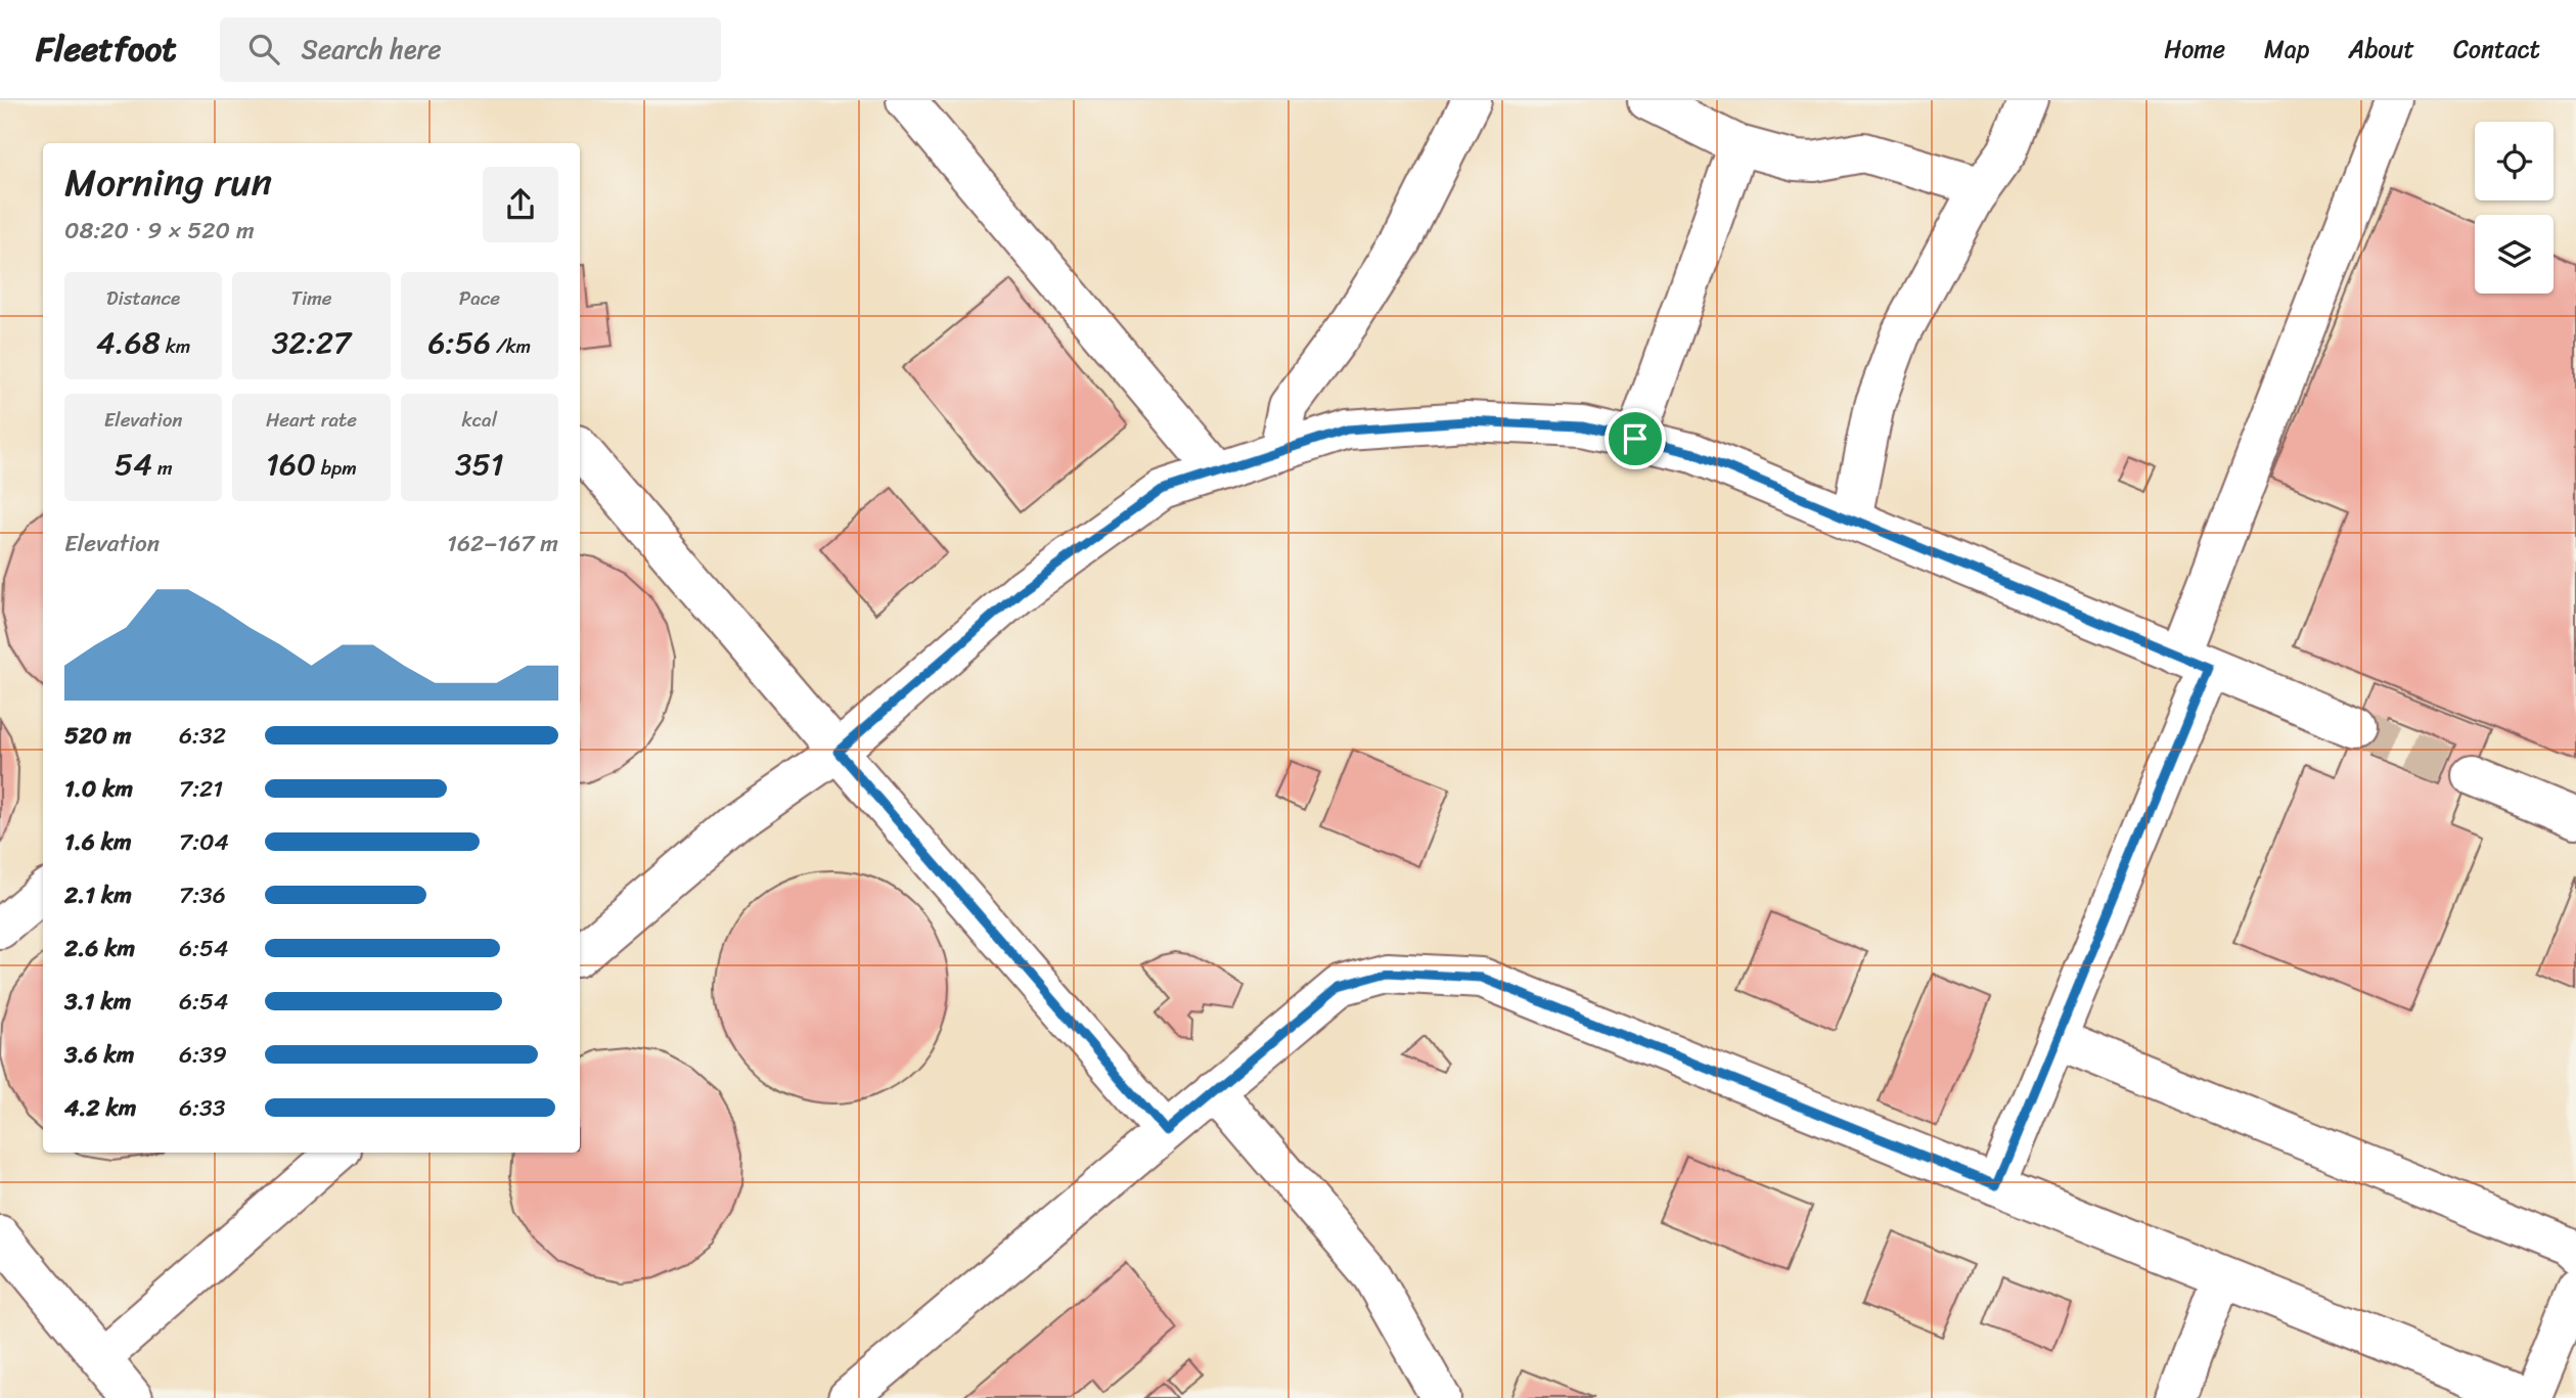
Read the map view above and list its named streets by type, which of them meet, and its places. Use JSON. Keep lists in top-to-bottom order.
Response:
{
  "page": {
    "header": "Fleetfoot",
    "search": "Search here",
    "nav": [
      "Home",
      "Map",
      "About",
      "Contact"
    ],
    "heading": ["Morning run", "08:20 · 9 × 520 m"],
    "stats": [
      ["Distance", "4.68 km"],
      ["Time", "32:27"],
      ["Pace", "6:56 /km"],
      ["Elevation", "54 m"],
      ["Heart rate", "160 bpm"],
      ["kcal", "351"]
    ],
    "chart": ["Elevation", "162–167 m"],
    "list": [
      {
        "name": "520 m",
        "note": "6:32"
      },
      {
        "name": "1.0 km",
        "note": "7:21"
      },
      {
        "name": "1.6 km",
        "note": "7:04"
      },
      {
        "name": "2.1 km",
        "note": "7:36"
      },
      {
        "name": "2.6 km",
        "note": "6:54"
      },
      {
        "name": "3.1 km",
        "note": "6:54"
      },
      {
        "name": "3.6 km",
        "note": "6:39"
      },
      {
        "name": "4.2 km",
        "note": "6:33"
      }
    ]
  }
}
